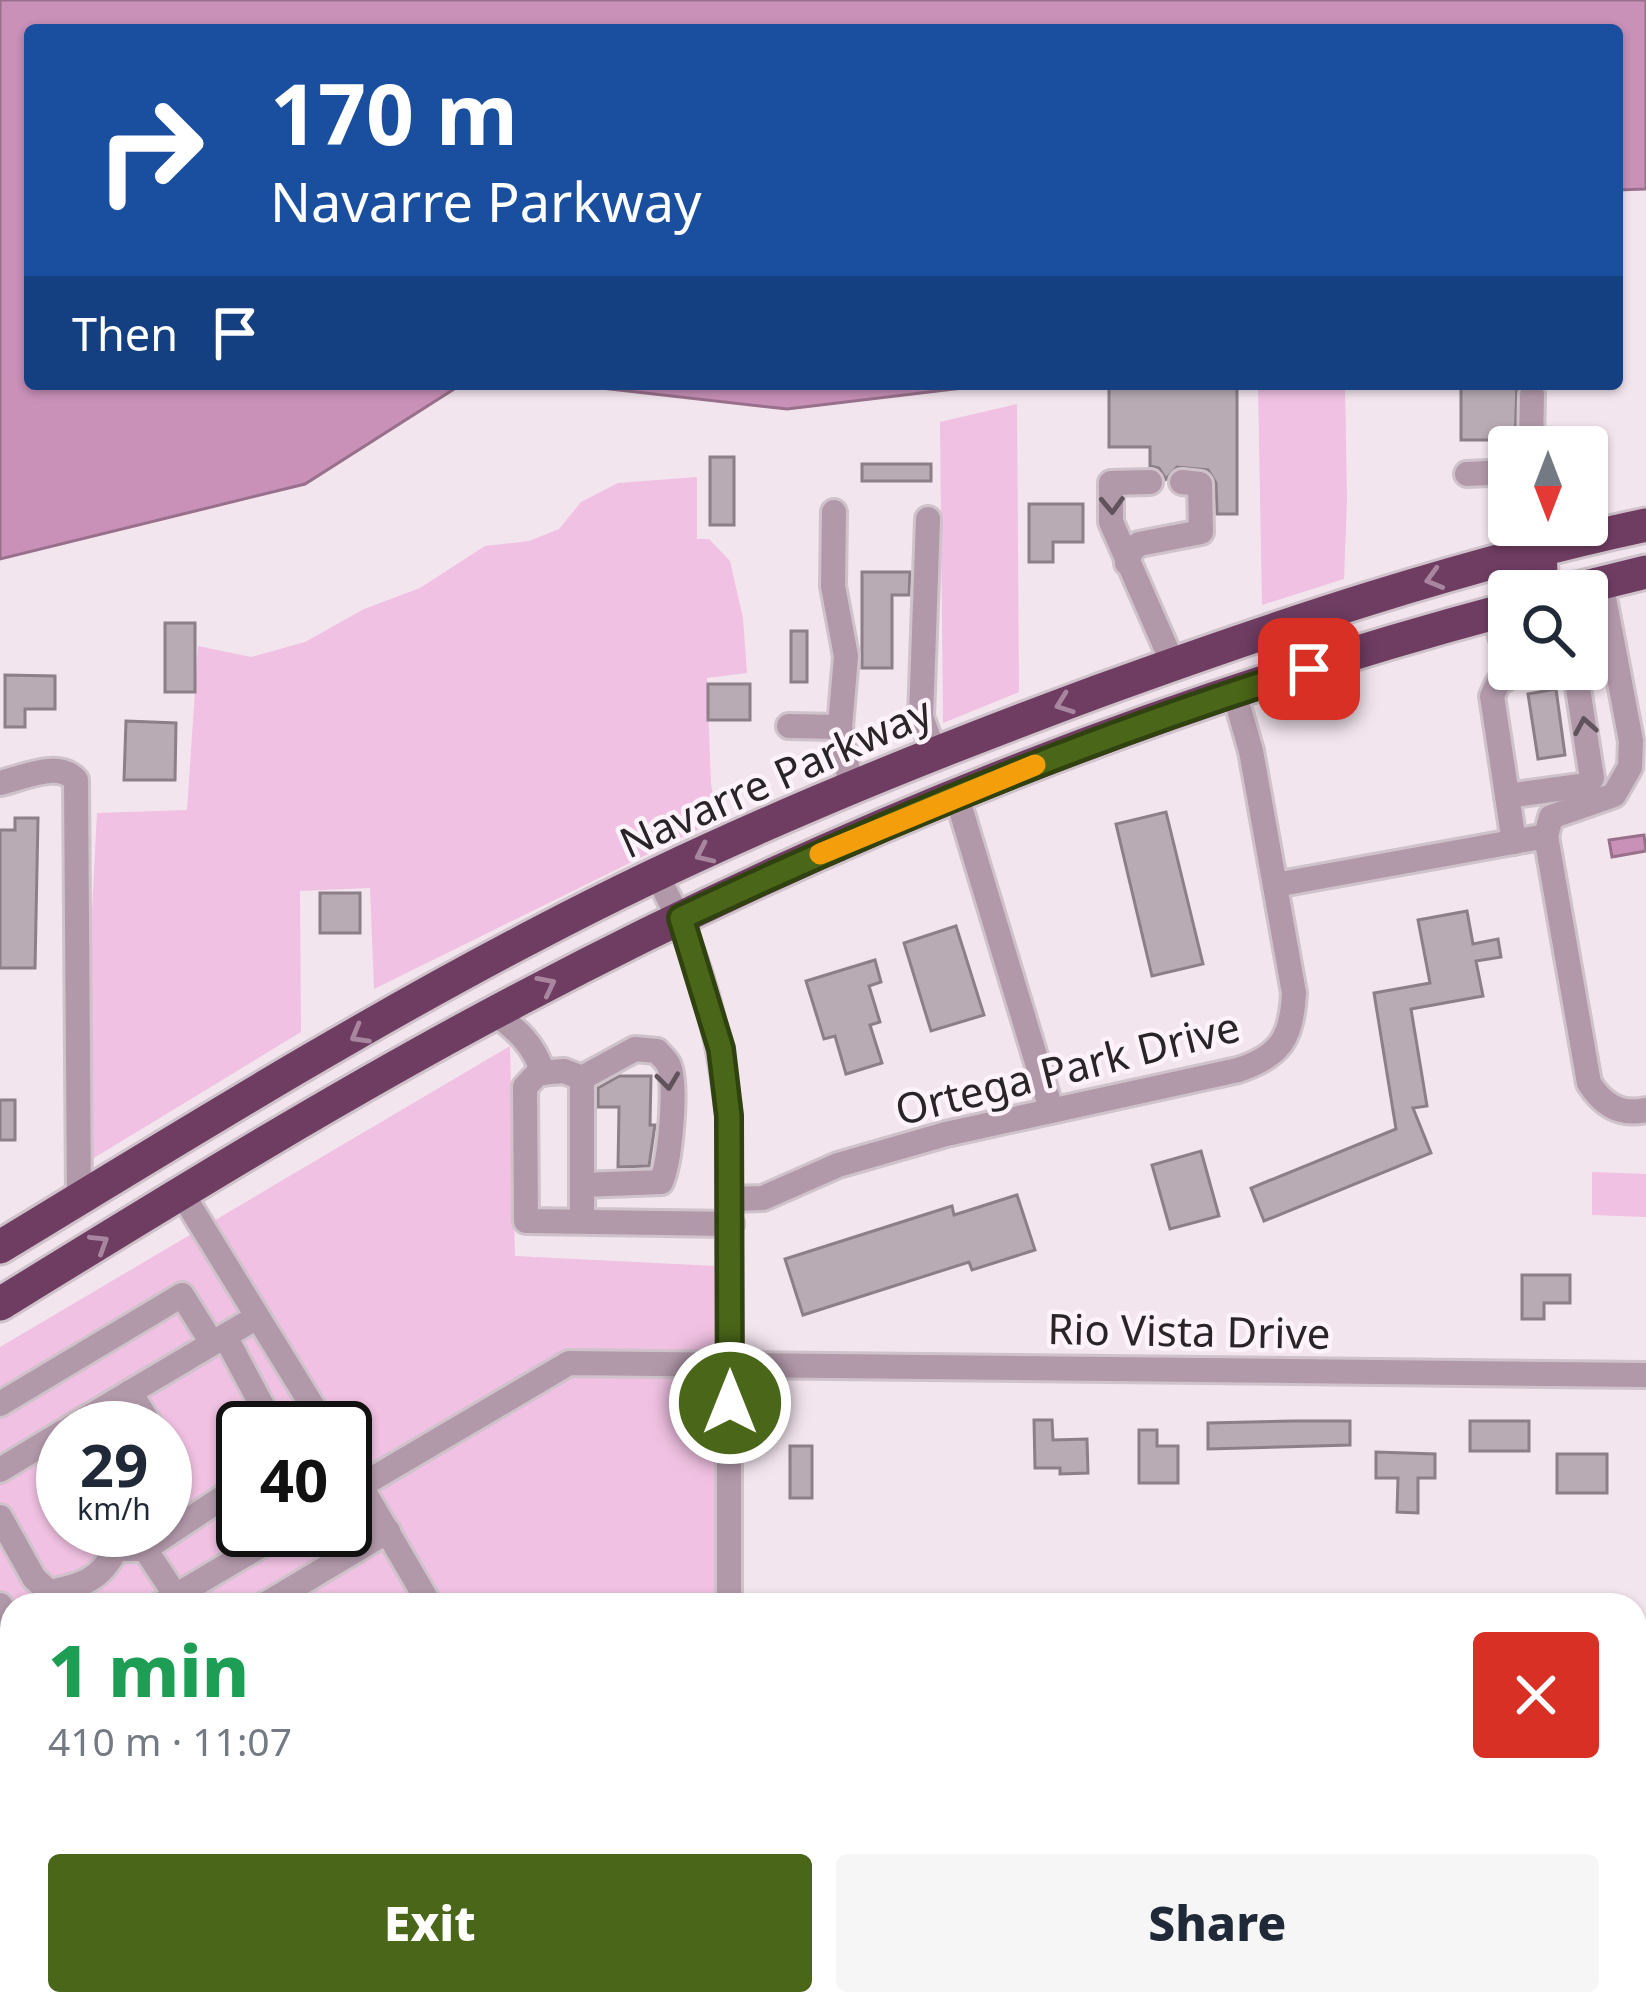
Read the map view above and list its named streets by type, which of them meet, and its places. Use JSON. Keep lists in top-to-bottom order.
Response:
{
  "streets": {
    "highway": ["Navarre Parkway"],
    "street": ["Ortega Park Drive", "Rio Vista Drive"]
  },
  "north": "bottom",
  "page": {
    "turn": ["170 m", "Navarre Parkway"],
    "then": "Then",
    "speed": "29 km/h",
    "limit": "40",
    "heading": ["1 min", "410 m · 11:07"],
    "buttons": ["Exit", "Share"]
  }
}
